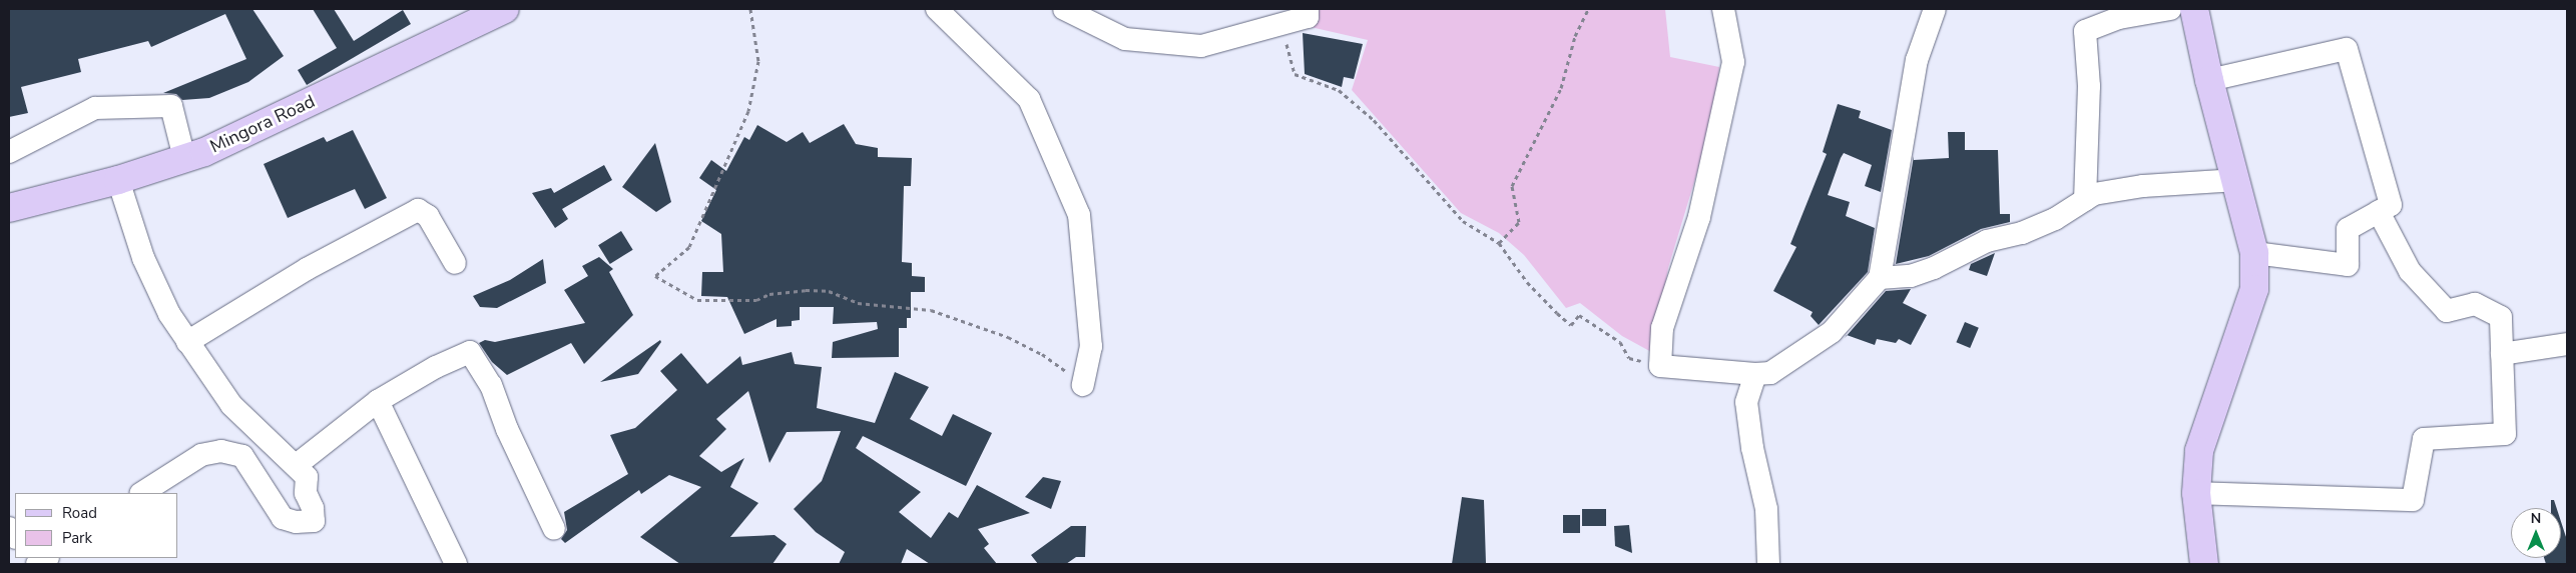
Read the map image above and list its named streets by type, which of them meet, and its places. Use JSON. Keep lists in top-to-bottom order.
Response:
{
  "streets": {
    "main road": ["Mingora Road"]
  },
  "legend": ["Road", "Park"],
  "north": "top"
}
